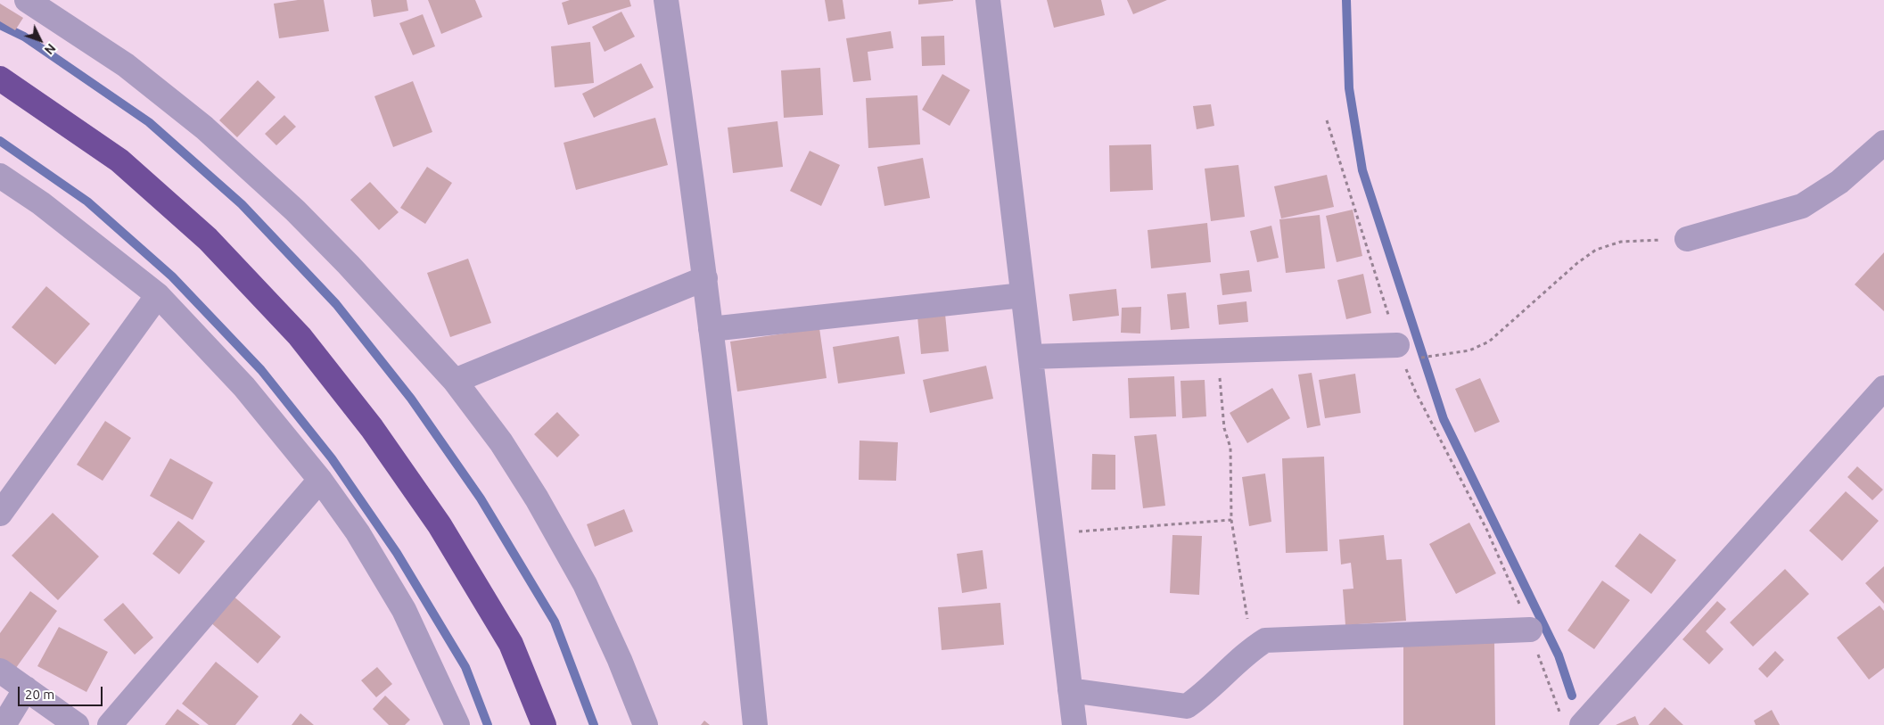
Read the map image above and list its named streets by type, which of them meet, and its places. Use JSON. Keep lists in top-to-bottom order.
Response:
{
  "scale_bar": "20 m",
  "north": "bottom right"
}
